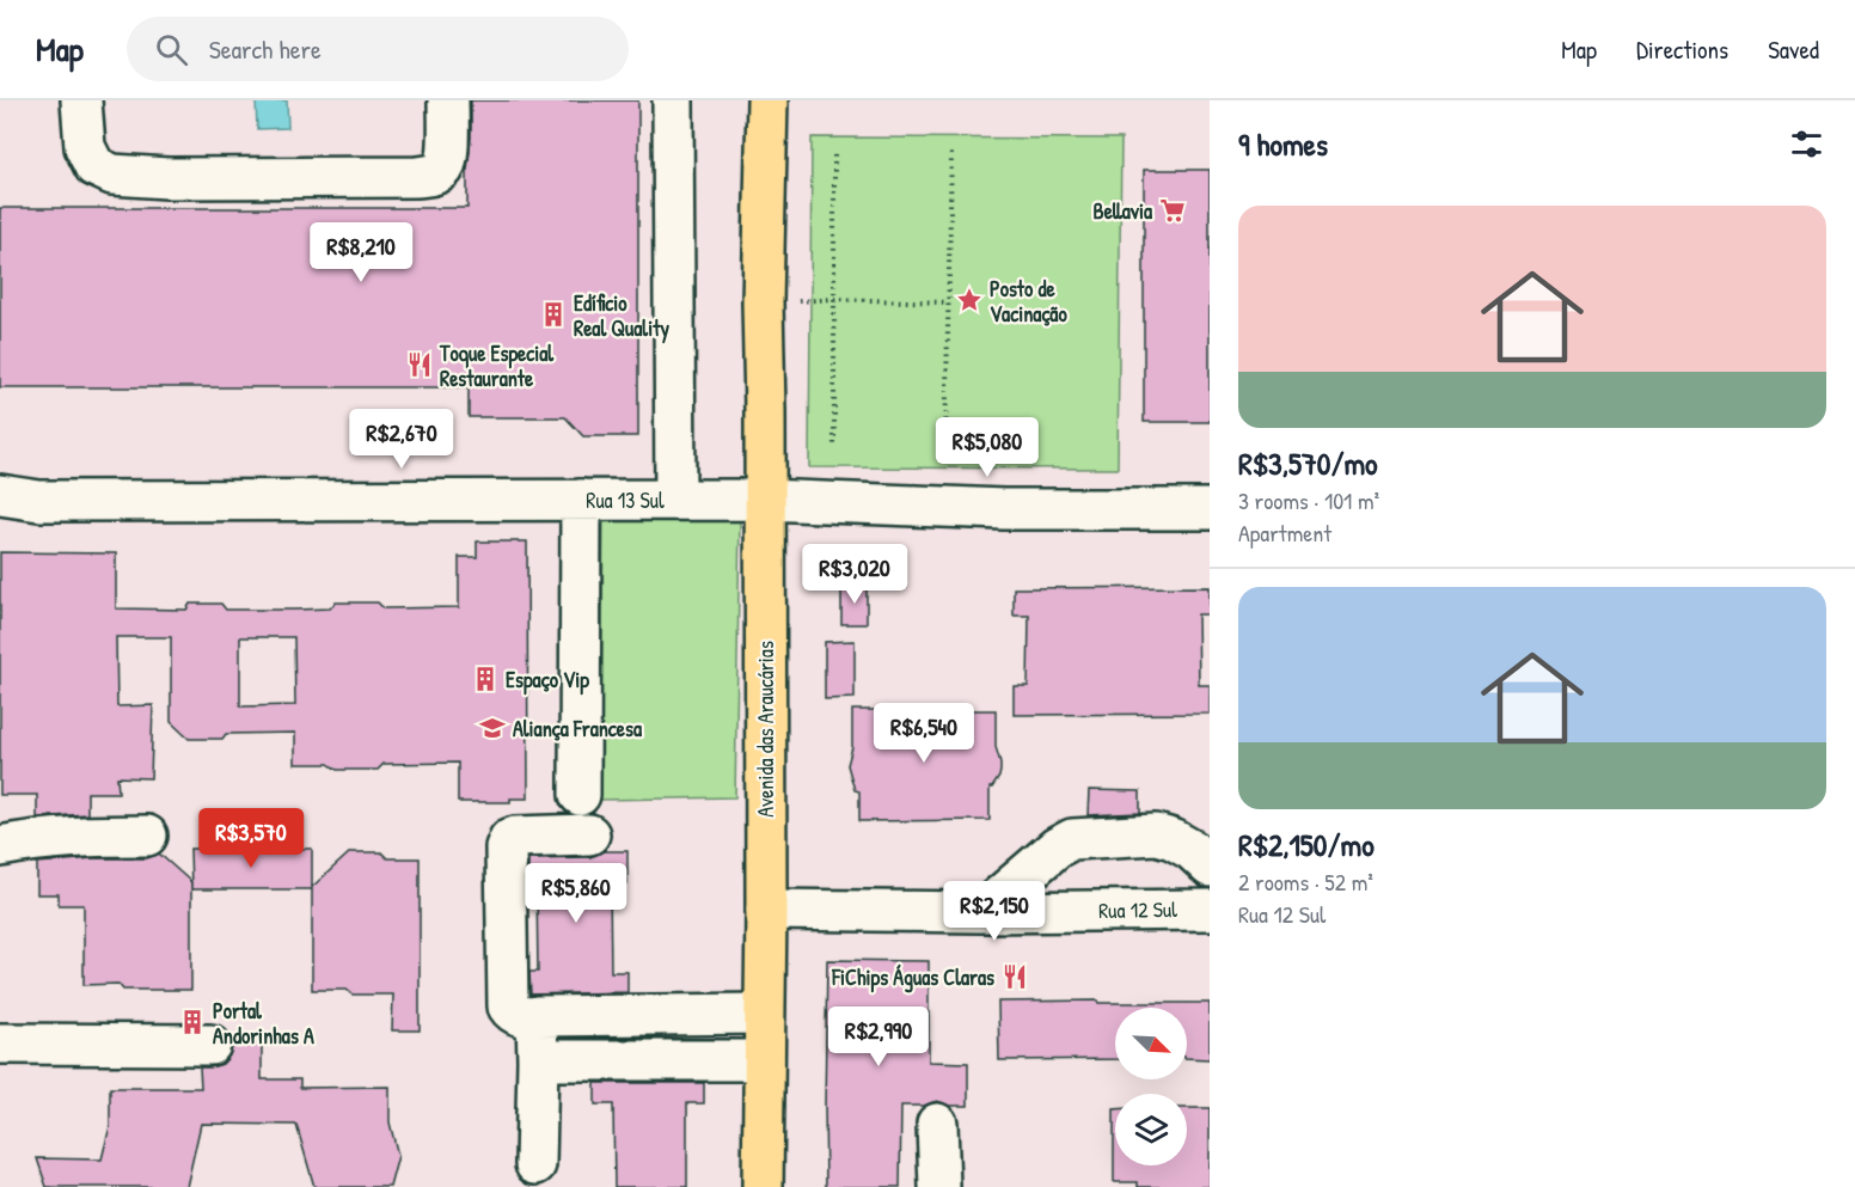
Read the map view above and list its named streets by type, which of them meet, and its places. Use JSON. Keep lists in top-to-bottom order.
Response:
{
  "streets": {
    "main road": ["Avenida das Araucárias"],
    "street": ["Rua 13 Sul", "Rua 12 Sul"]
  },
  "crossings": [
    ["Rua 13 Sul", "Avenida das Araucárias"],
    ["Avenida das Araucárias", "Rua 12 Sul"]
  ],
  "places": {
    "supermarket": ["Bellavia"],
    "place": ["Posto de Vacinação"],
    "building": ["Edíficio Real Quality", "Espaço Vip", "Portal Andorinhas A"],
    "restaurant": ["Toque Especial Restaurante", "FiChips Águas Claras"],
    "school or university": ["Aliança Francesa"]
  },
  "north": "bottom right",
  "page": {
    "header": "Map",
    "search": "Search here",
    "nav": ["Map", "Directions", "Saved"],
    "heading": "9 homes",
    "list": [
      {
        "name": "R$3,570/mo",
        "note": "3 rooms · 101 m² · Apartment"
      },
      {
        "name": "R$2,150/mo",
        "note": "2 rooms · 52 m² · Rua 12 Sul"
      }
    ],
    "price": [
      "R$8,210",
      "R$2,670",
      "R$5,080",
      "R$3,020",
      "R$6,540",
      "R$3,570",
      "R$5,860",
      "R$2,150",
      "R$2,990"
    ]
  }
}
